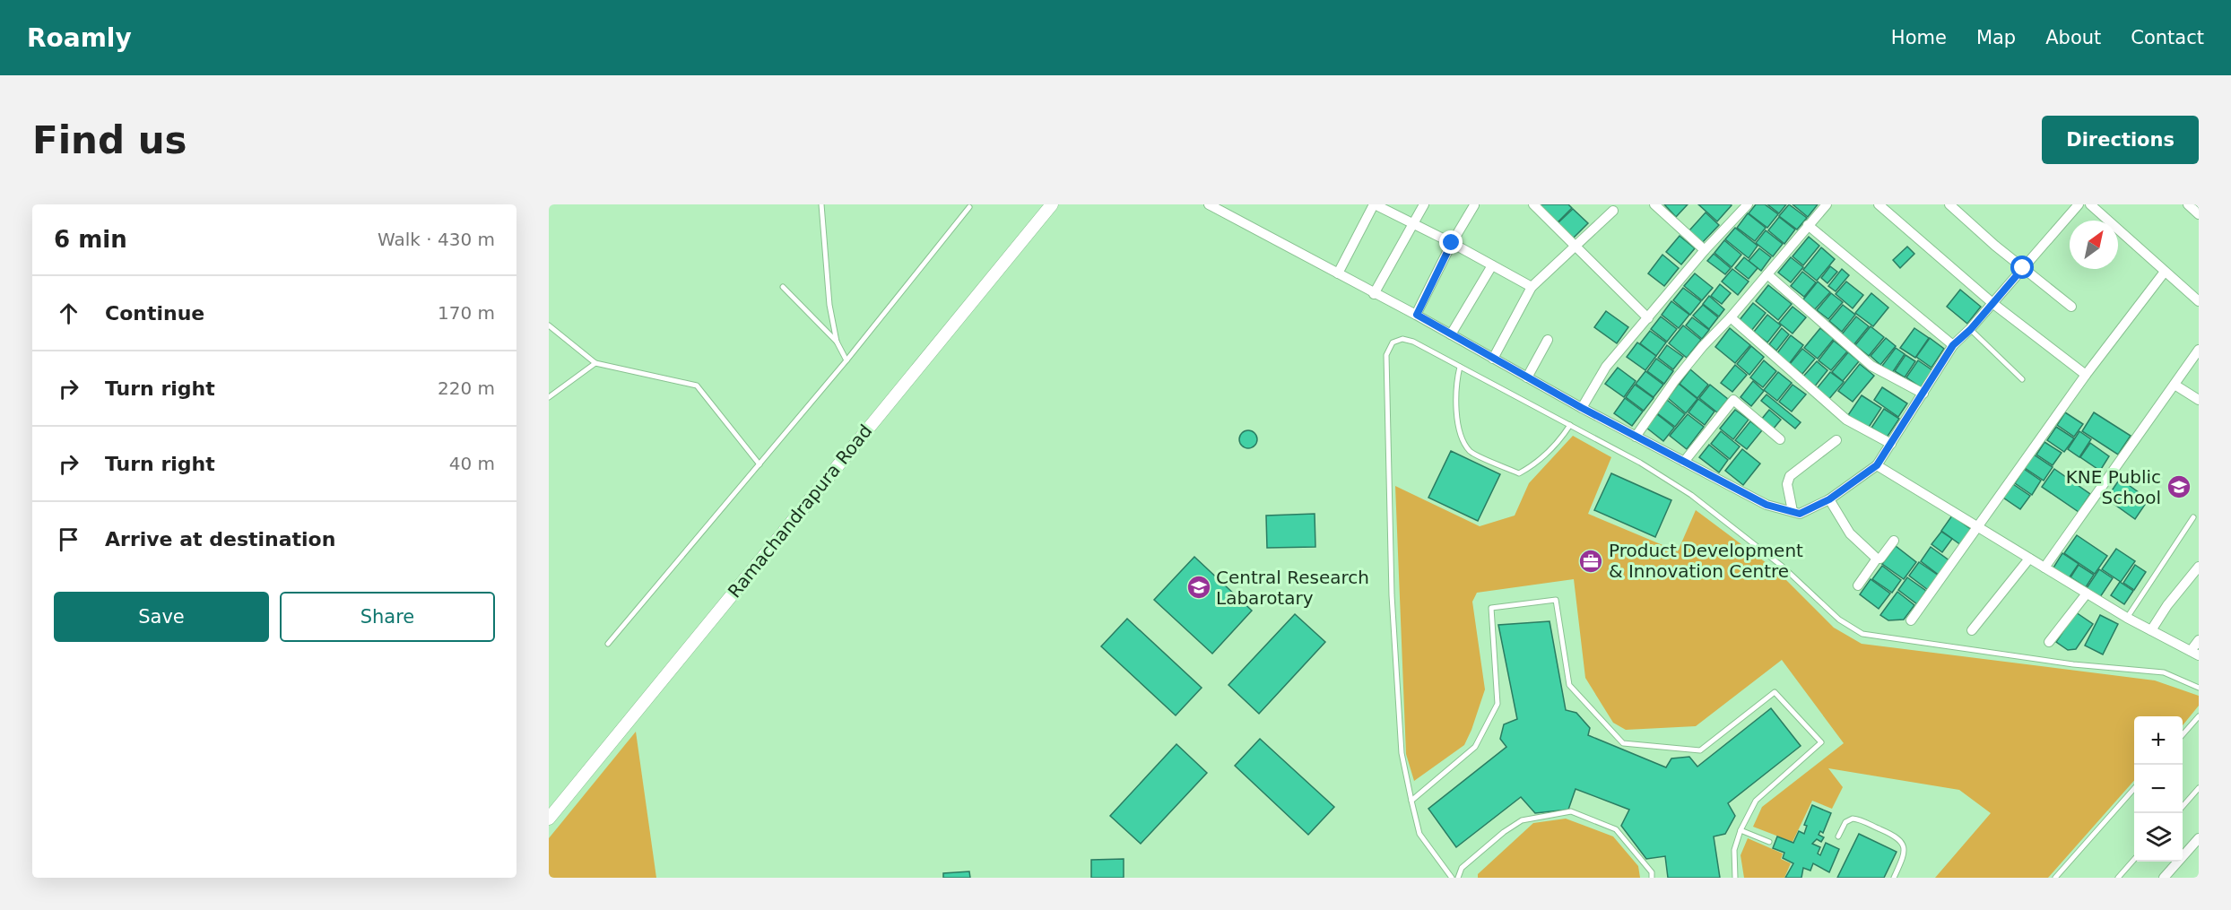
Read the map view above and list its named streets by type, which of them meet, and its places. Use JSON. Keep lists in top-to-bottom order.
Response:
{
  "streets": {
    "street": ["Ramachandrapura Road"]
  },
  "places": {
    "school or university": ["KNE Public School", "Central Research Labarotary"],
    "office": ["Product Development & Innovation Centre"]
  },
  "north": "top right",
  "page": {
    "header": "Roamly",
    "nav": [
      "Home",
      "Map",
      "About",
      "Contact"
    ],
    "buttons": [
      "Directions",
      ["Save", "Share"]
    ],
    "title": "Find us",
    "heading": ["6 min", "Walk · 430 m"],
    "list": [
      ["Continue", "170 m"],
      ["Turn right", "220 m"],
      ["Turn right", "40 m"],
      "Arrive at destination"
    ],
    "map_buttons": ["+", "−"]
  }
}
